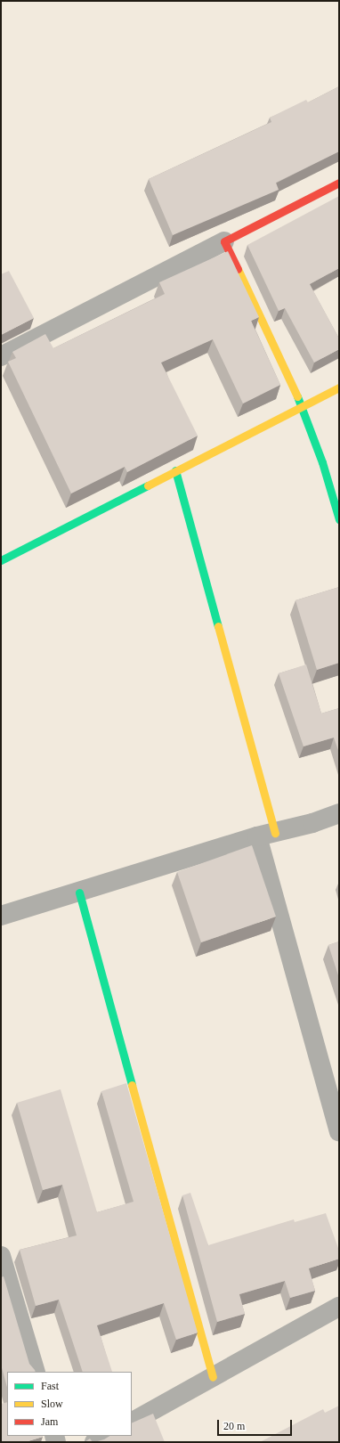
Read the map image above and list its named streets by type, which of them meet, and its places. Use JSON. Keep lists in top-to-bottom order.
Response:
{
  "legend": ["Fast", "Slow", "Jam"],
  "scale_bar": "20 m"
}
